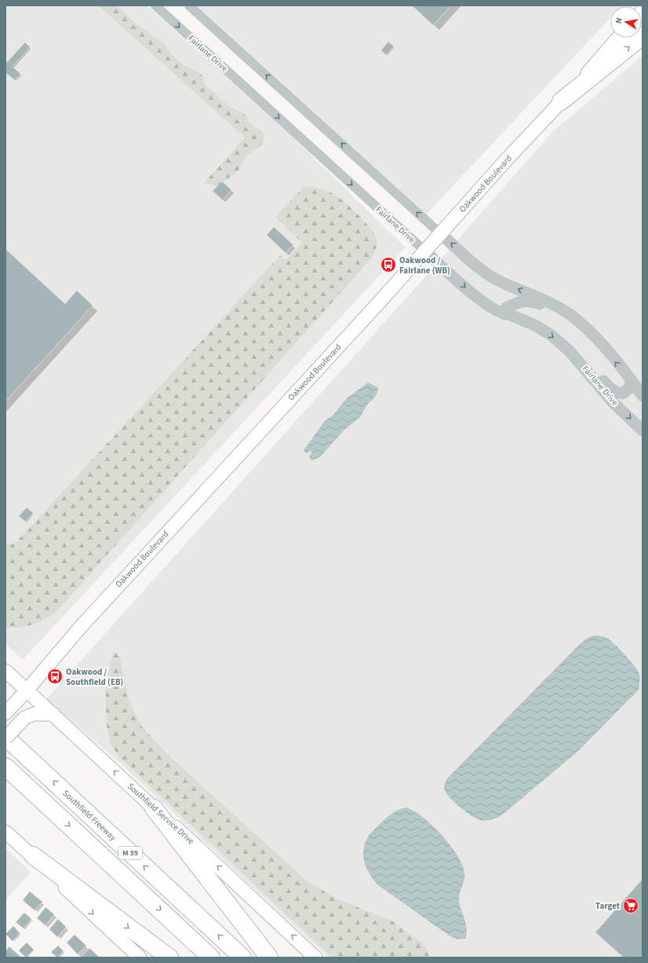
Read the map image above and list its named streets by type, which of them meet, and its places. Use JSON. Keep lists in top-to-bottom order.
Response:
{
  "streets": {
    "highway": ["Southfield Freeway", "M 39"],
    "main road": ["Oakwood Boulevard", "Southfield Service Drive"],
    "street": ["Fairlane Drive"]
  },
  "crossings": [
    ["Fairlane Drive", "Oakwood Boulevard"],
    ["Oakwood Boulevard", "Southfield Service Drive"]
  ],
  "places": {
    "bus stop": ["Oakwood / Fairlane (WB)", "Oakwood / Southfield (EB)"],
    "supermarket": ["Target"]
  },
  "north": "left"
}
